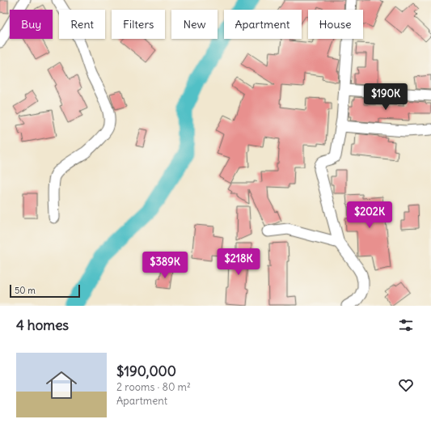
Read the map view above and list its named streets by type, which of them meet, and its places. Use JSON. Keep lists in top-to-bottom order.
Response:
{
  "scale_bar": "50 m",
  "page": {
    "chip": [
      "Buy",
      "Rent",
      "Filters",
      "New",
      "Apartment",
      "House"
    ],
    "price": [
      "$190K",
      "$202K",
      "$218K",
      "$389K"
    ],
    "scale": "50 m",
    "heading": "4 homes",
    "list": [
      {
        "name": "$190,000",
        "note": "2 rooms · 80 m² · Apartment"
      }
    ]
  }
}
